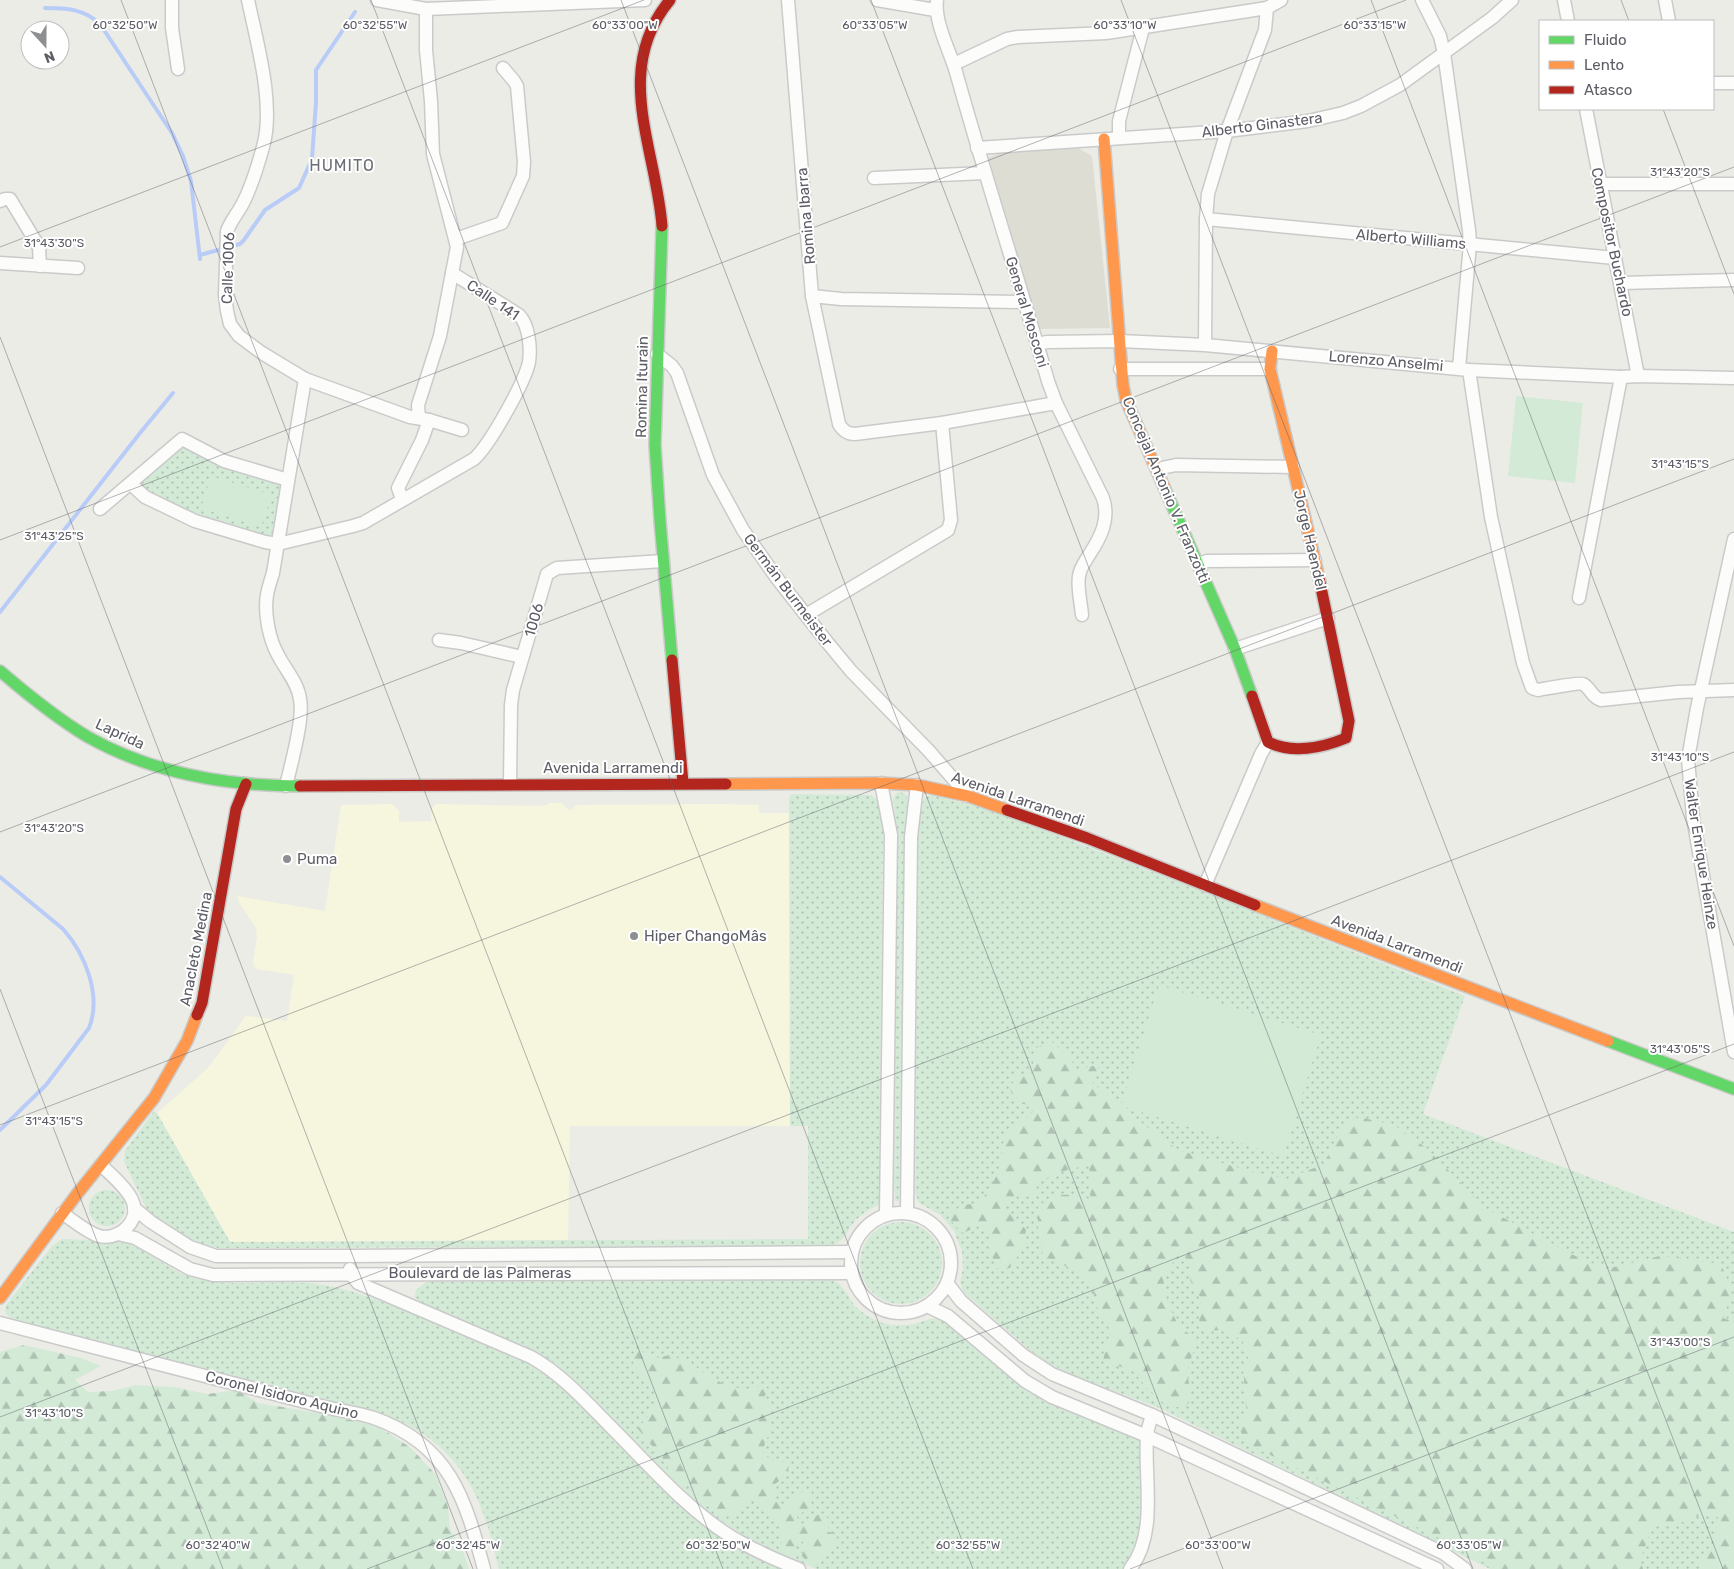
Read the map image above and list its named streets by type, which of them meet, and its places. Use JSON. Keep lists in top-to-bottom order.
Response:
{
  "streets": {
    "street": [
      "Alberto Ginastera",
      "Romina Ibarra",
      "Alberto Williams",
      "Compositor Buchardo",
      "Calle 1006",
      "Calle 141",
      "General Mosconi",
      "Lorenzo Anselmi",
      "Romina Iturain",
      "Concejal Antonio V. Franzotti",
      "Jorge Haendel",
      "Germán Burmeister",
      "1006",
      "Laprida",
      "Avenida Larramendi",
      "Walter Enrique Heinze",
      "Anacleto Medina",
      "Boulevard de las Palmeras",
      "Coronel Isidoro Aquino"
    ]
  },
  "crossings": [
    ["Alberto Ginastera", "General Mosconi"],
    ["Alberto Ginastera", "Concejal Antonio V. Franzotti"],
    ["Alberto Williams", "Compositor Buchardo"],
    ["Compositor Buchardo", "Lorenzo Anselmi"],
    ["General Mosconi", "Lorenzo Anselmi"],
    ["Lorenzo Anselmi", "Concejal Antonio V. Franzotti"],
    ["Lorenzo Anselmi", "Jorge Haendel"],
    ["Romina Iturain", "Germán Burmeister"],
    ["Romina Iturain", "1006"],
    ["Romina Iturain", "Avenida Larramendi"],
    ["Concejal Antonio V. Franzotti", "Jorge Haendel"],
    ["Germán Burmeister", "Avenida Larramendi"],
    ["1006", "Avenida Larramendi"],
    ["Laprida", "Avenida Larramendi"],
    ["Laprida", "Anacleto Medina"],
    ["Avenida Larramendi", "Anacleto Medina"],
    ["Anacleto Medina", "Boulevard de las Palmeras"]
  ],
  "districts": ["HUMITO"],
  "places": ["Puma", "Hiper ChangoMâs"],
  "legend": ["Fluido", "Lento", "Atasco"],
  "north": "bottom",
  "coordinates": [
    "60°32'50\"W",
    "60°32'55\"W",
    "60°33'00\"W",
    "60°33'05\"W",
    "60°33'10\"W",
    "60°33'15\"W",
    "31°43'20\"S",
    "31°43'30\"S",
    "31°43'15\"S",
    "31°43'25\"S",
    "31°43'10\"S",
    "31°43'05\"S",
    "31°43'00\"S",
    "60°32'40\"W",
    "60°32'45\"W"
  ]
}
